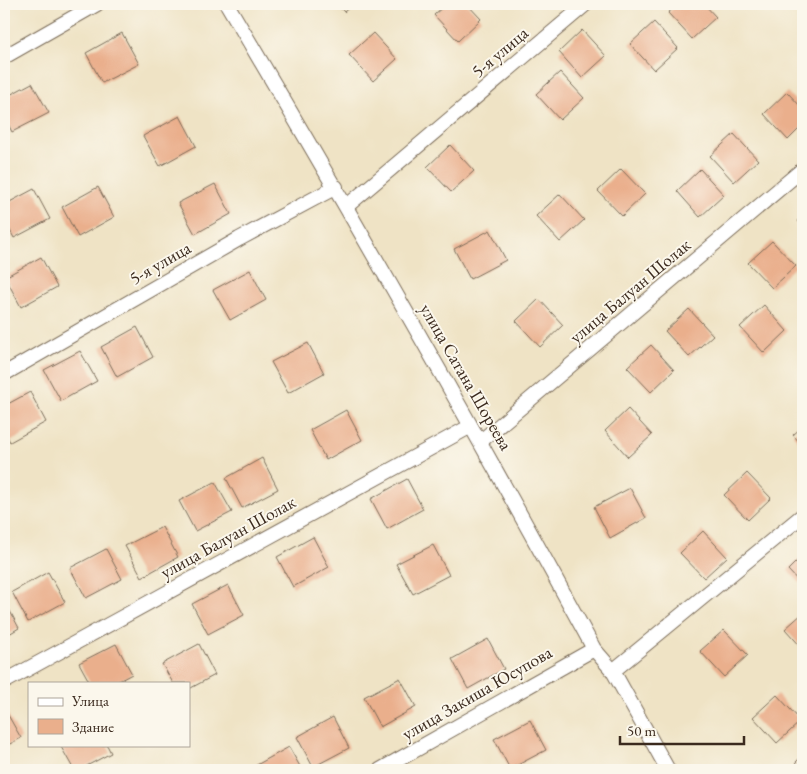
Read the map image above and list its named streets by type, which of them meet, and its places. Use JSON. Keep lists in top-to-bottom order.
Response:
{
  "streets": {
    "street": [
      "5-я улица",
      "улица Балуан Шолак",
      "улица Сатана Шореева",
      "улица Закиша Юсупова"
    ]
  },
  "crossings": [
    ["5-я улица", "улица Сатана Шореева"],
    ["улица Балуан Шолак", "улица Сатана Шореева"],
    ["улица Сатана Шореева", "улица Закиша Юсупова"]
  ],
  "legend": ["Улица", "Здание"],
  "scale_bar": "50 m"
}
